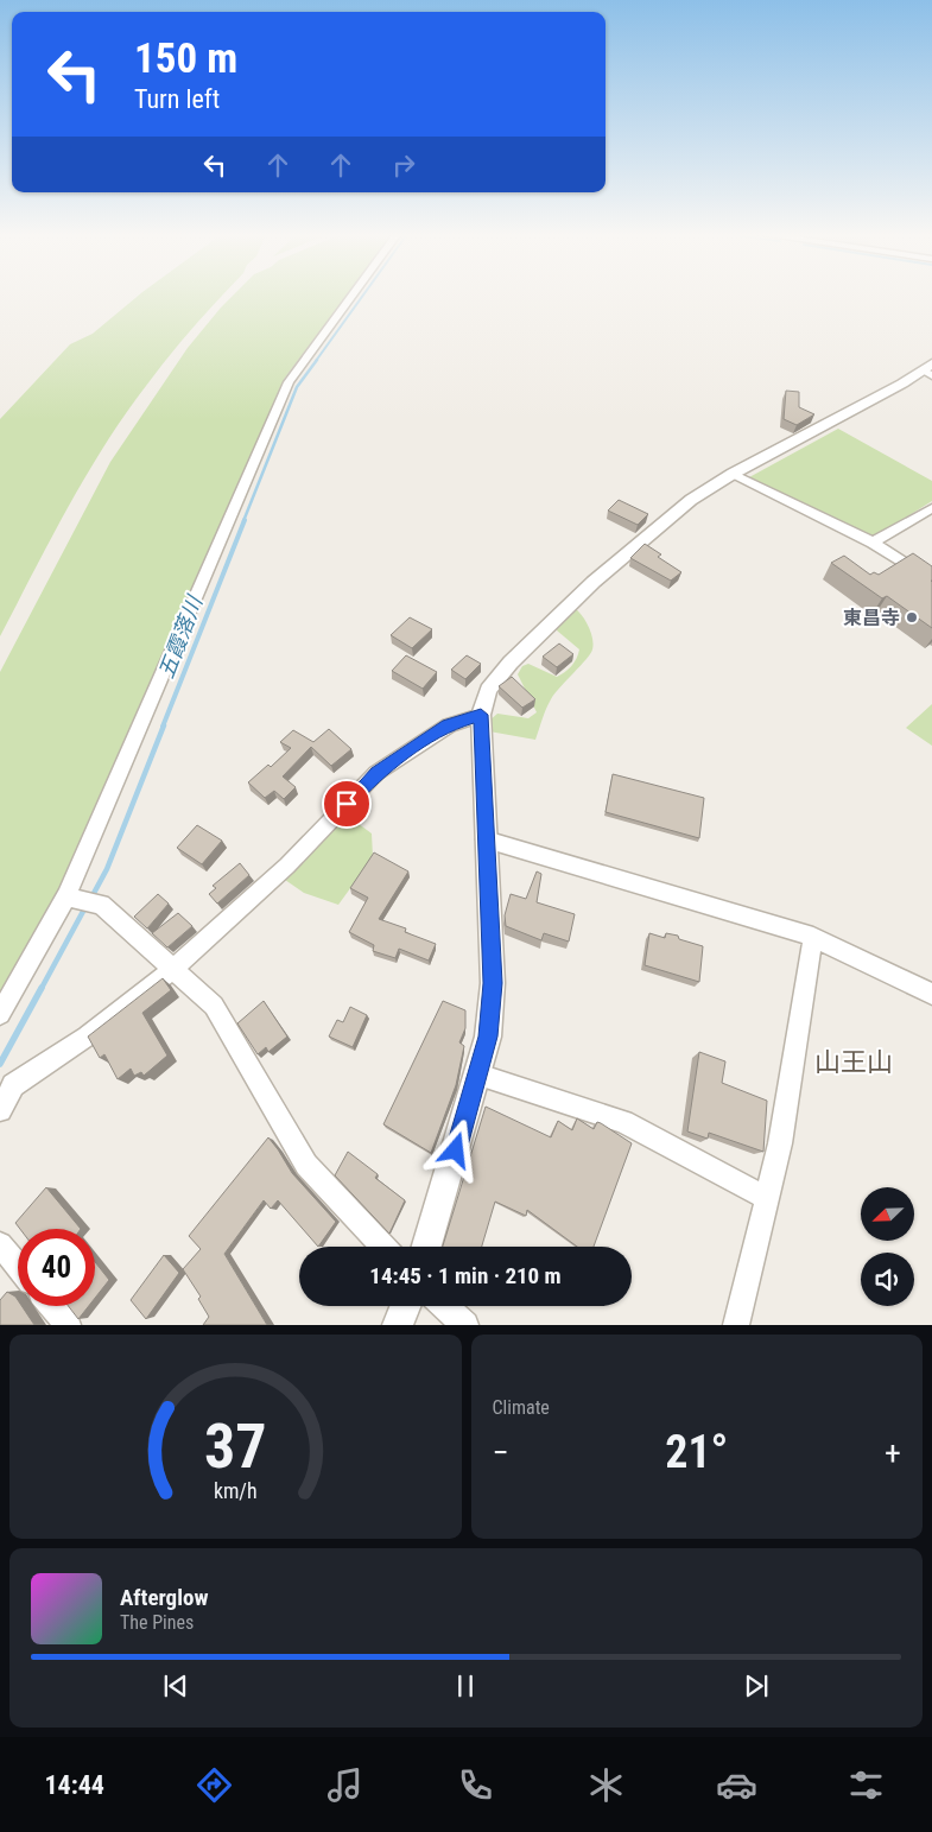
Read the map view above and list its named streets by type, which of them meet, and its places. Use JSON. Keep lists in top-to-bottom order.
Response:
{
  "districts": ["山王山"],
  "water": ["五霞落川"],
  "places": ["東昌寺"],
  "north": "bottom left",
  "page": {
    "turn": ["150 m", "Turn left"],
    "limit": "40",
    "trip": "14:45 · 1 min · 210 m",
    "tile": "Climate",
    "heat": ["−", "21°", "+"],
    "song": ["Afterglow", "The Pines"],
    "tabs": "14:44",
    "gauge": ["37", "km/h"]
  }
}
